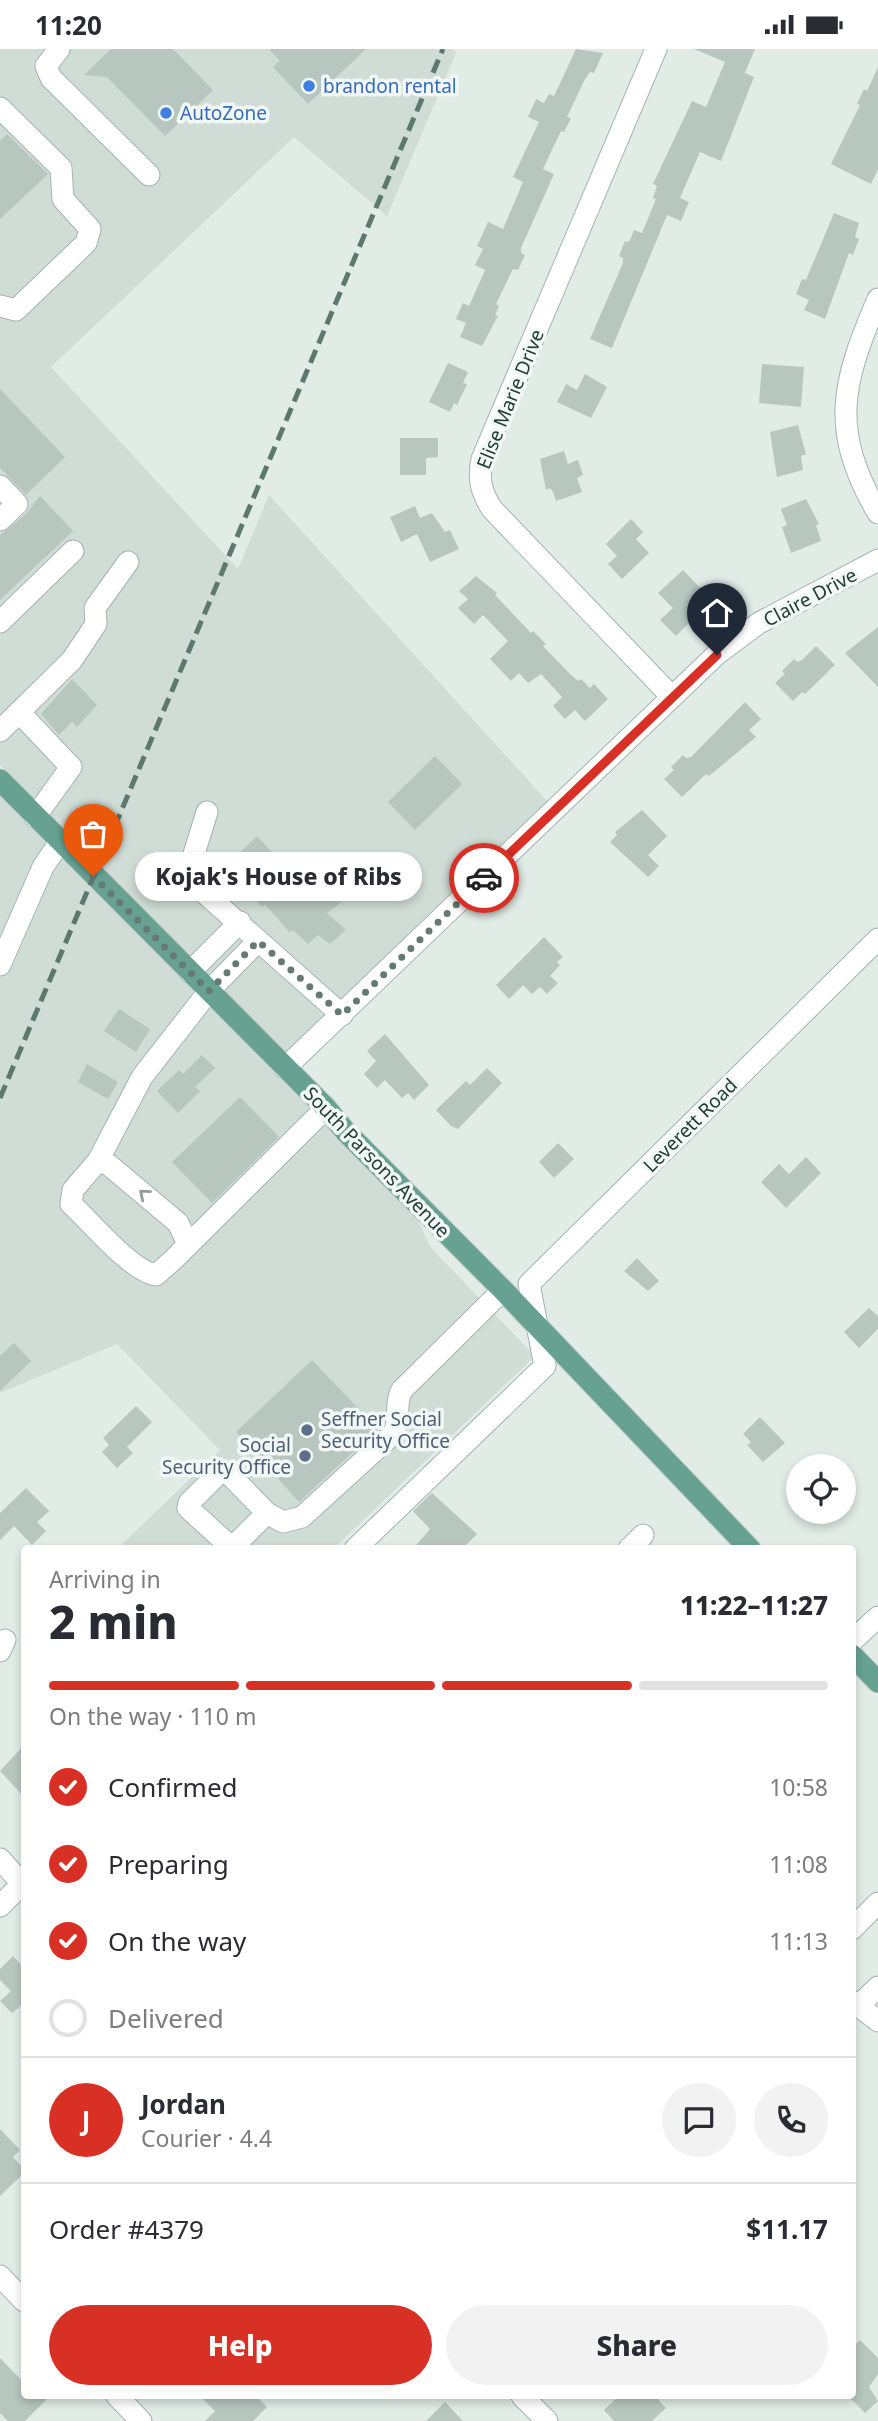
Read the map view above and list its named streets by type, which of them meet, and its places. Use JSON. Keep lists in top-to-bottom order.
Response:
{
  "streets": {
    "main road": ["South Parsons Avenue"],
    "street": ["Elise Marie Drive", "Claire Drive", "Leverett Road"]
  },
  "crossings": [
    ["Elise Marie Drive", "Claire Drive"],
    ["Claire Drive", "South Parsons Avenue"],
    ["Leverett Road", "South Parsons Avenue"]
  ],
  "places": [
    "brandon rental",
    "AutoZone",
    "Kojak's House of Ribs",
    "Seffner Social Security Office",
    "Social Security Office"
  ],
  "page": {
    "status": "11:20",
    "bubble": "Kojak's House of Ribs",
    "heading": ["2 min", "Arriving in", "11:22–11:27"],
    "panel": [
      "Jordan",
      "Courier · 4.4",
      "Order #4379",
      "$11.17"
    ],
    "bar": "On the way · 110 m",
    "list": [
      ["Confirmed", "10:58"],
      ["Preparing", "11:08"],
      ["On the way", "11:13"],
      "Delivered"
    ],
    "round": "J",
    "buttons": ["Help", "Share"]
  }
}
